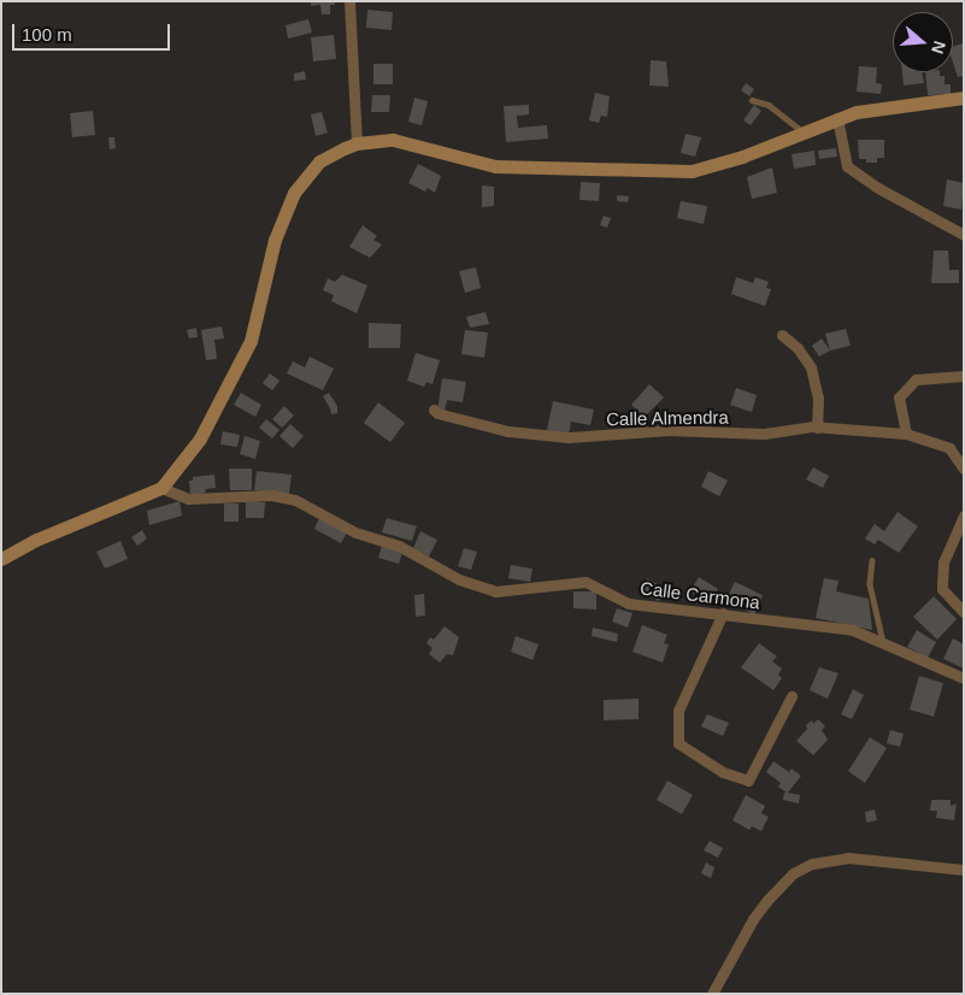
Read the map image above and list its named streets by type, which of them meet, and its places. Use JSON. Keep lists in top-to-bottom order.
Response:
{
  "streets": {
    "street": ["Calle Almendra", "Calle Carmona"]
  },
  "scale_bar": "100 m",
  "north": "right"
}
